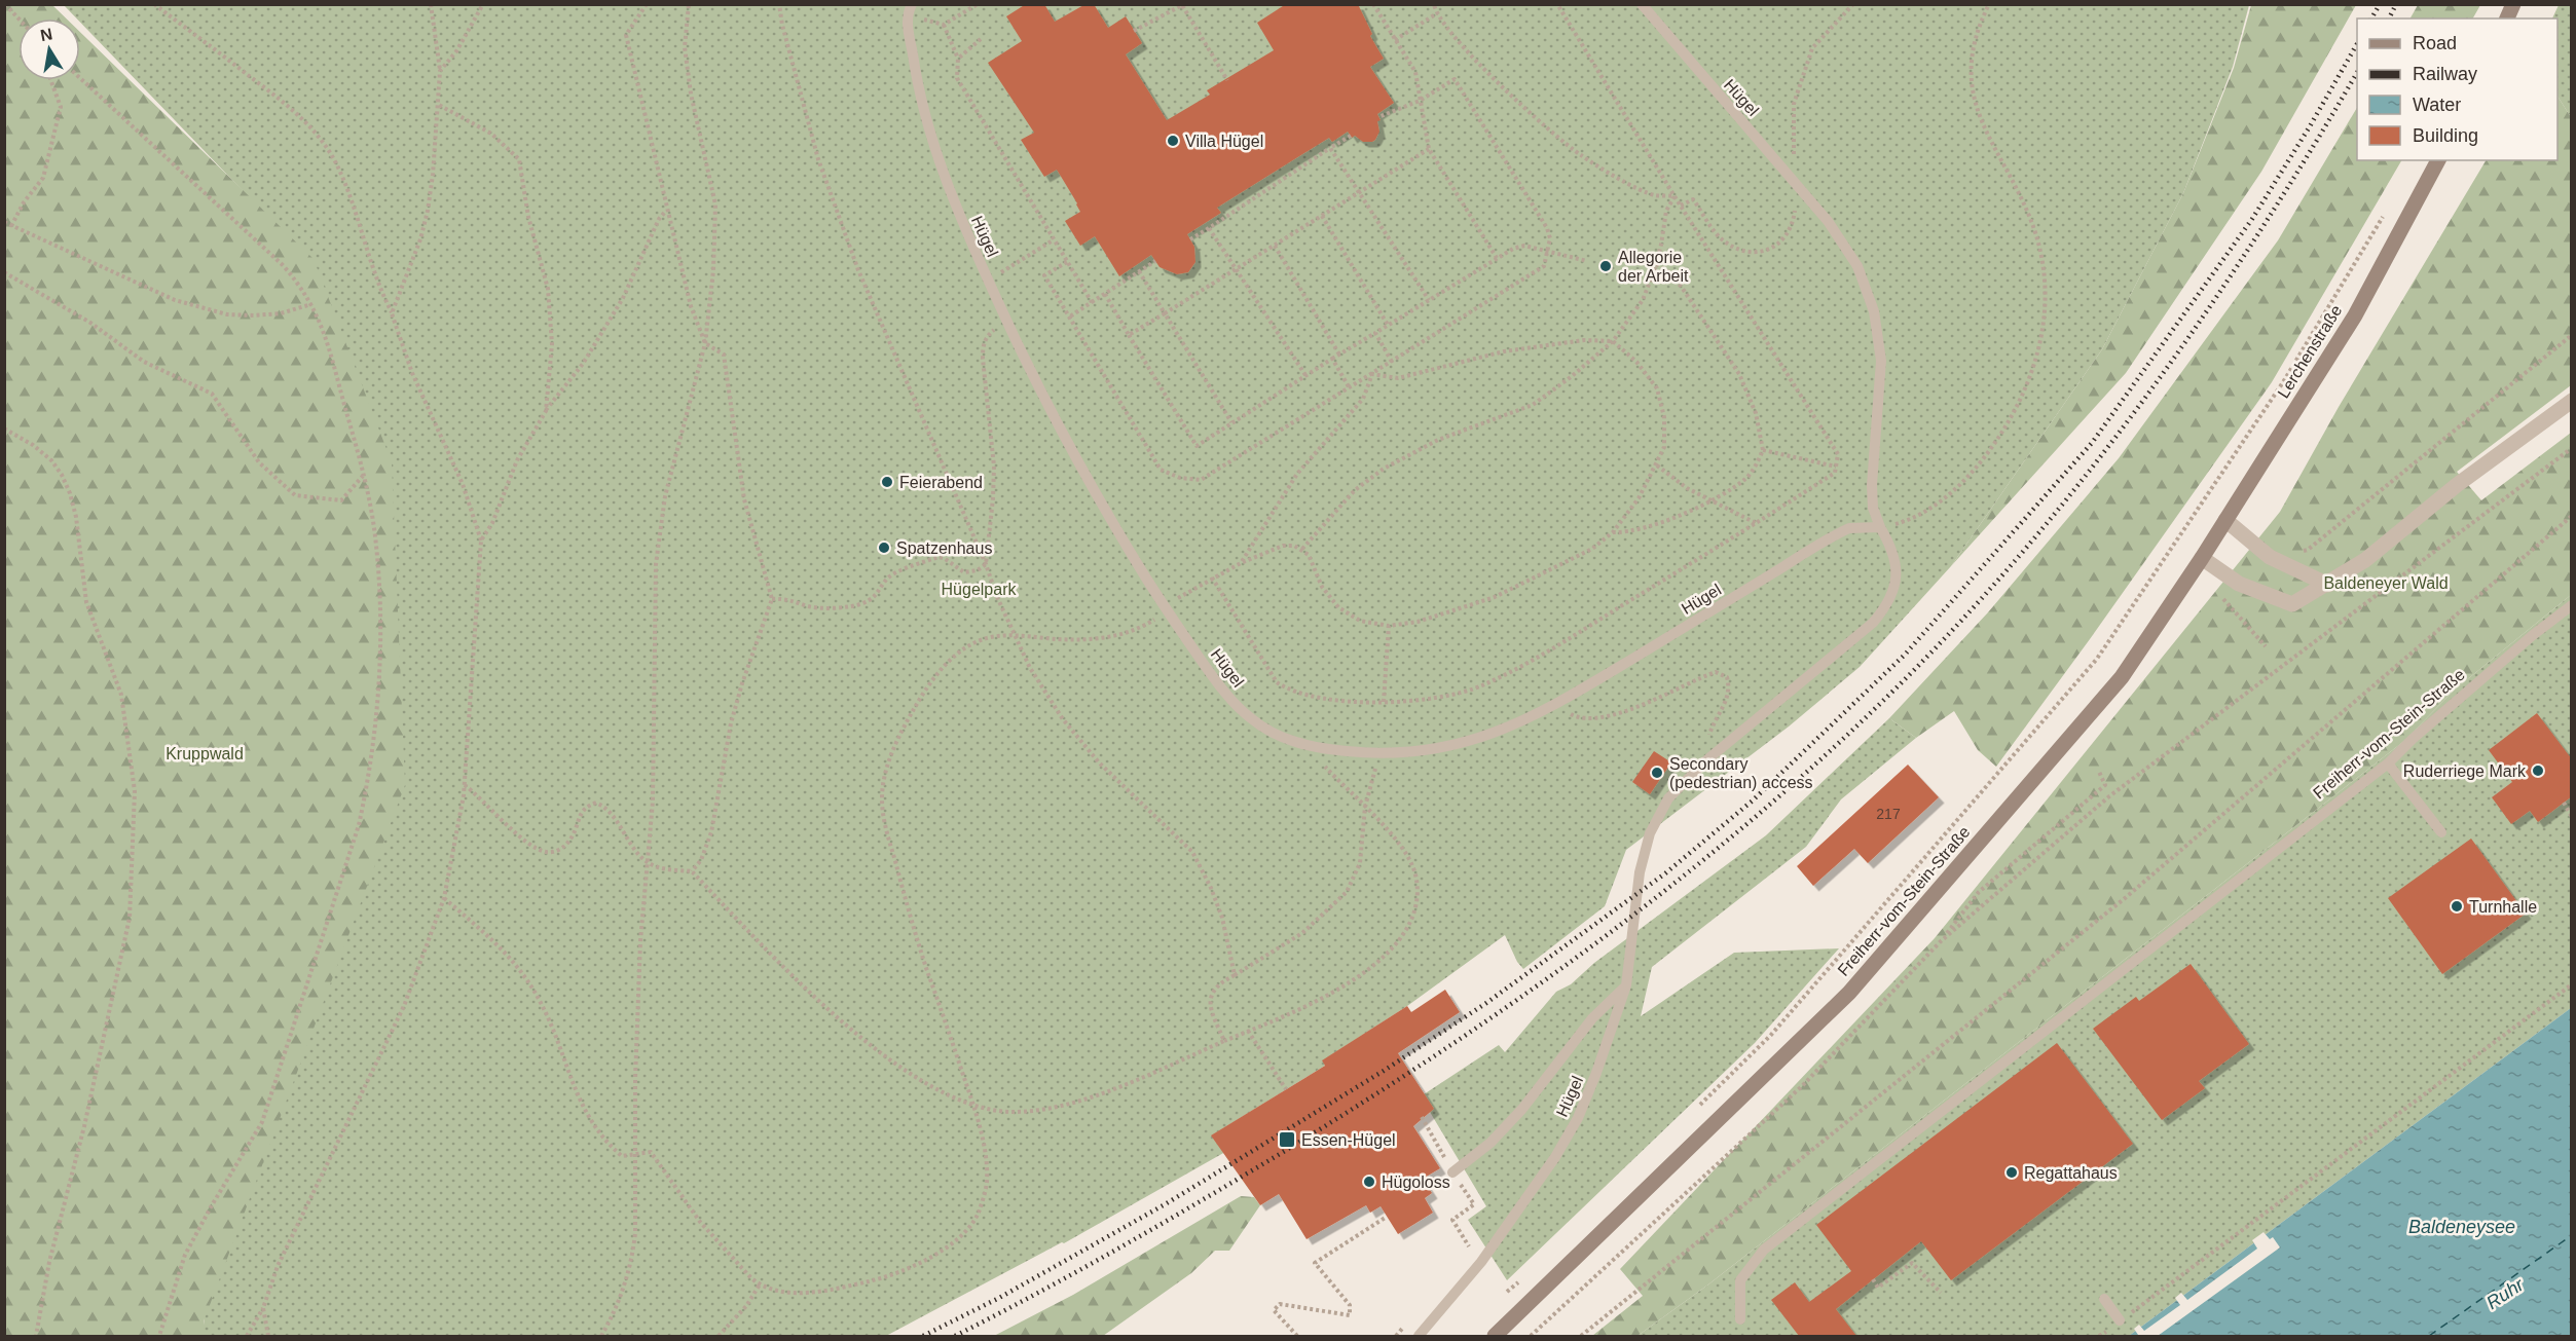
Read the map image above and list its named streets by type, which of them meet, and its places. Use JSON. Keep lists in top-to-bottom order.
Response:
{
  "streets": {
    "main road": ["Lerchenstraße", "Freiherr-vom-Stein-Straße"],
    "lane": ["Hügel"]
  },
  "crossings": [
    ["Lerchenstraße", "Freiherr-vom-Stein-Straße"]
  ],
  "water": ["Baldeneysee", "Ruhr"],
  "parks": ["Baldeneyer Wald", "Hügelpark", "Kruppwald"],
  "places": {
    "other": [
      "Villa Hügel",
      "Allegorie der Arbeit",
      "Feierabend",
      "Spatzenhaus",
      "Ruderriege Mark",
      "Secondary (pedestrian) access",
      "Turnhalle",
      "Regattahaus",
      "Hügoloss"
    ],
    "transit": ["Essen-Hügel"]
  },
  "house_numbers": ["217"],
  "legend": [
    "Road",
    "Railway",
    "Water",
    "Building"
  ],
  "north": "top"
}
